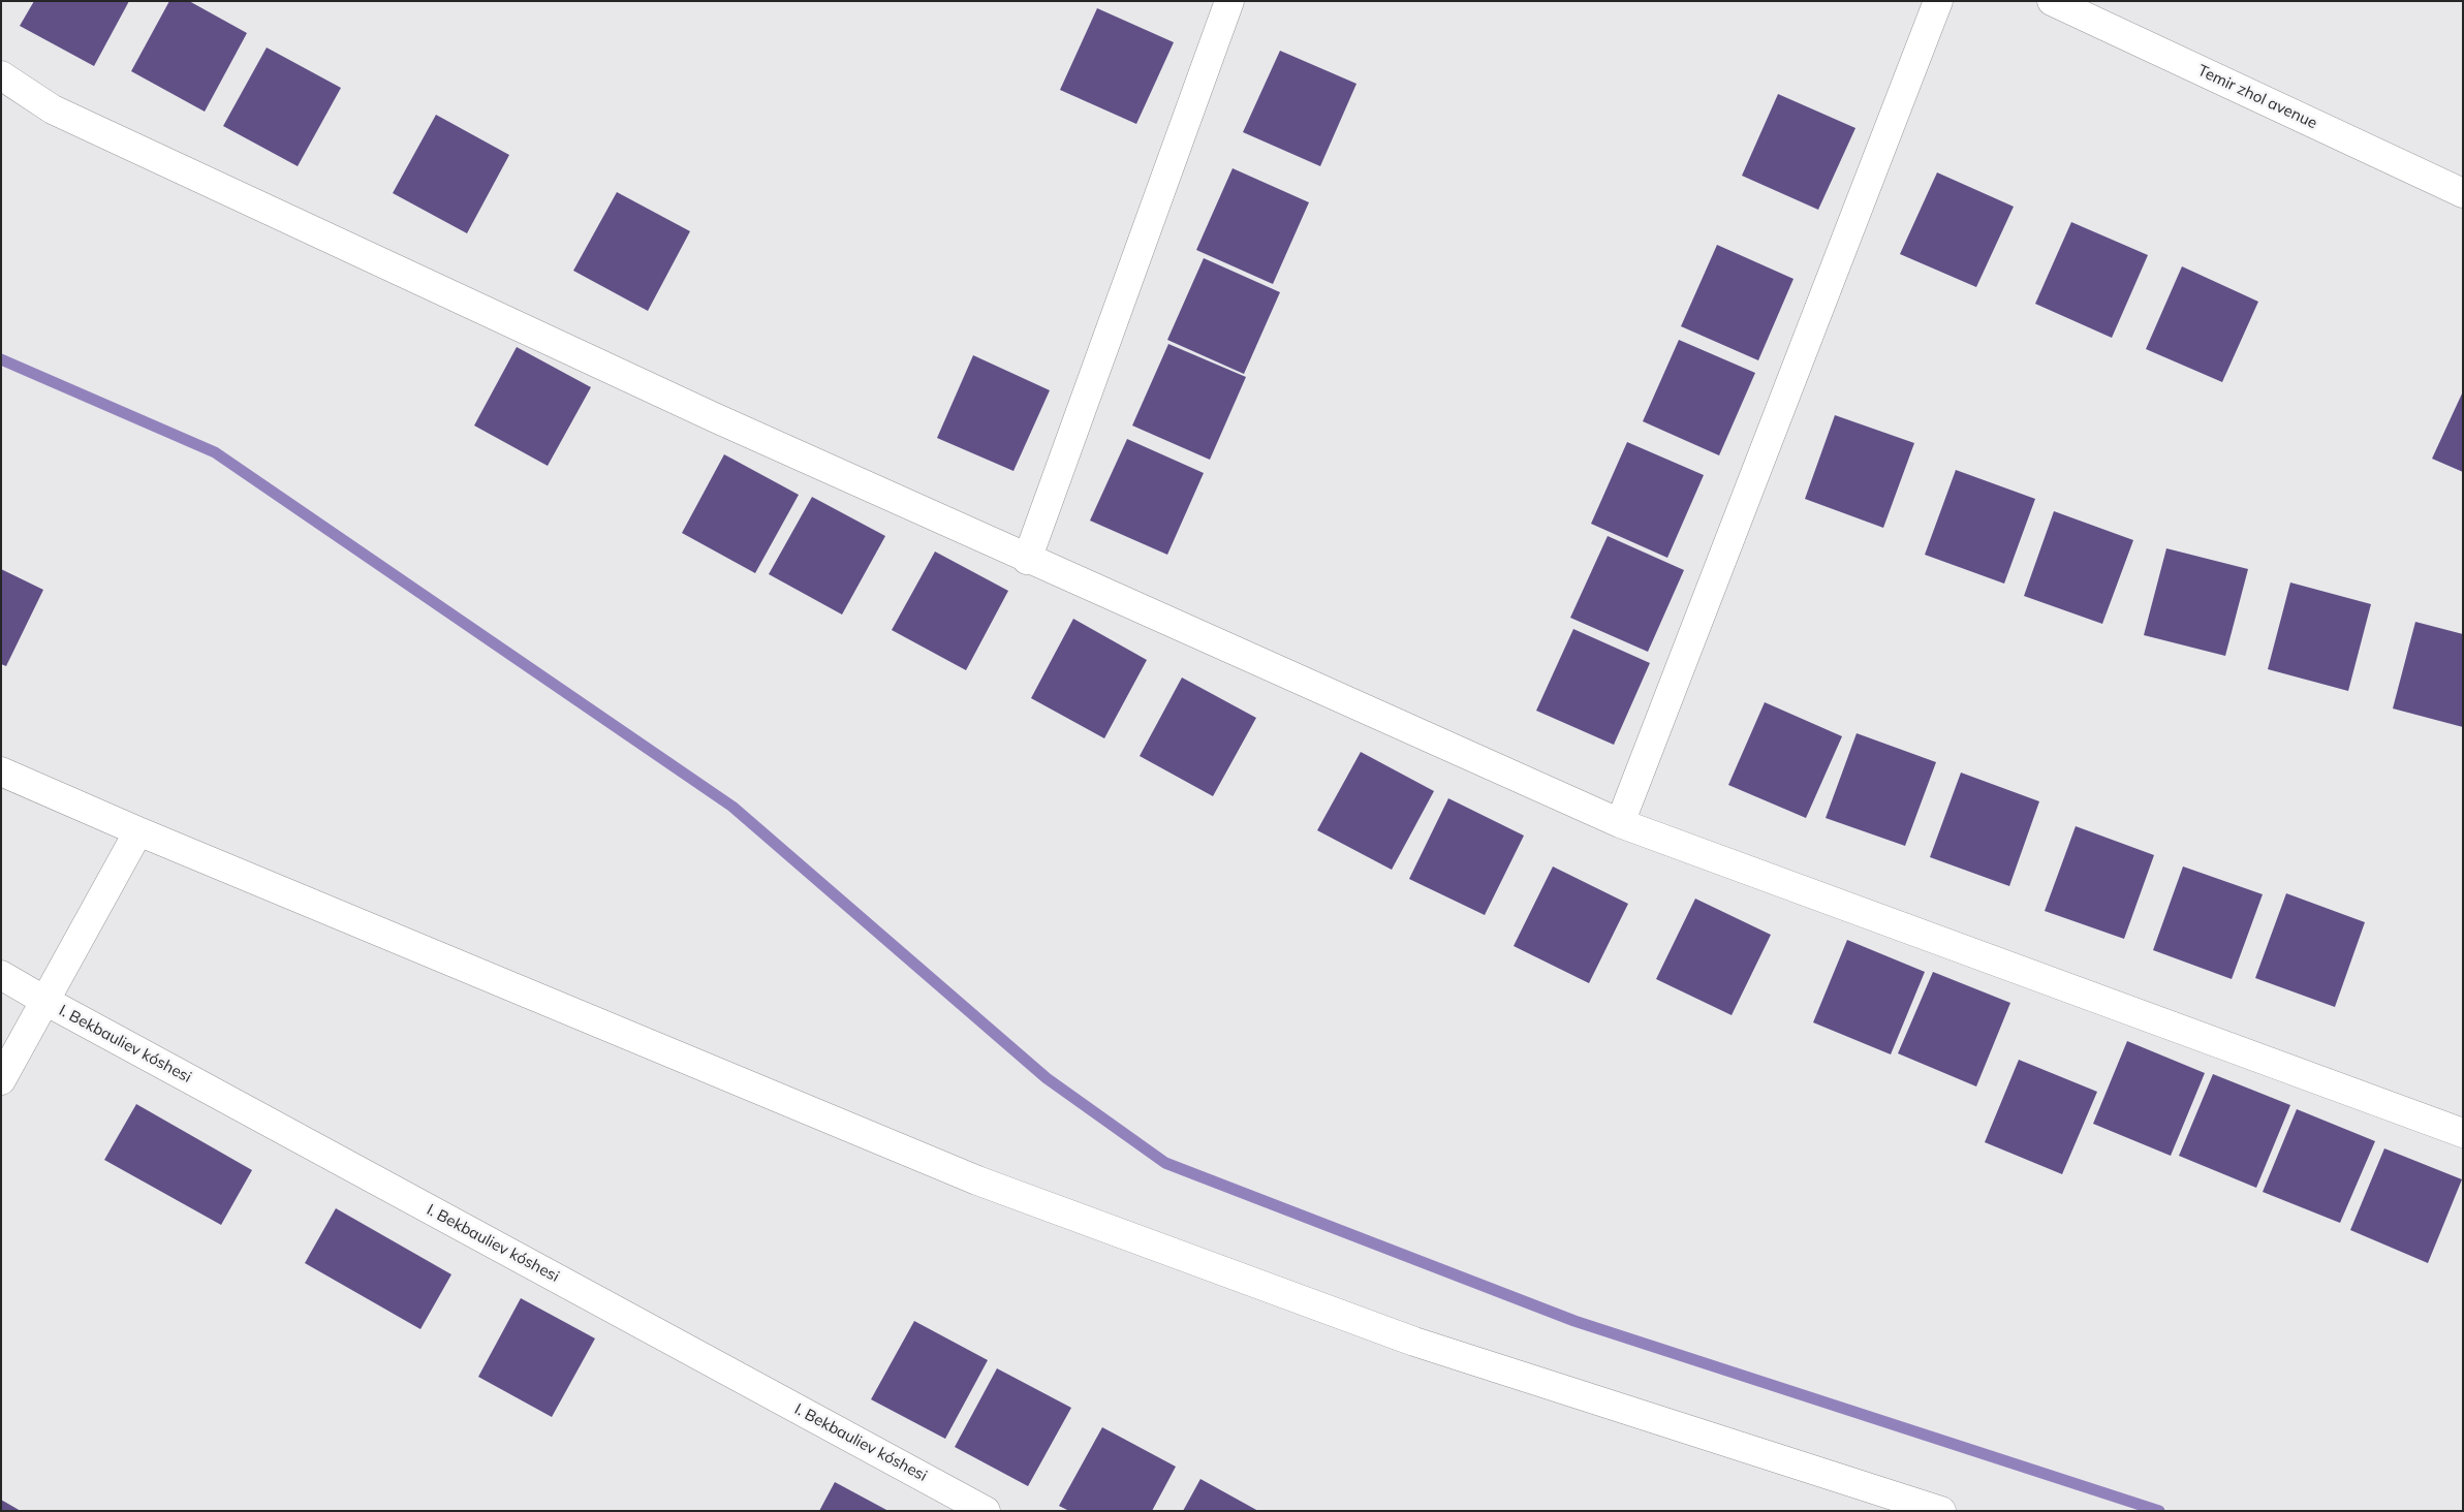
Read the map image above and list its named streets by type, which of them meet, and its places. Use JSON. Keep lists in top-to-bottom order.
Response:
{
  "streets": {
    "street": ["Temir zhol avenue", "I. Bekbauliev kóshesi"]
  }
}
